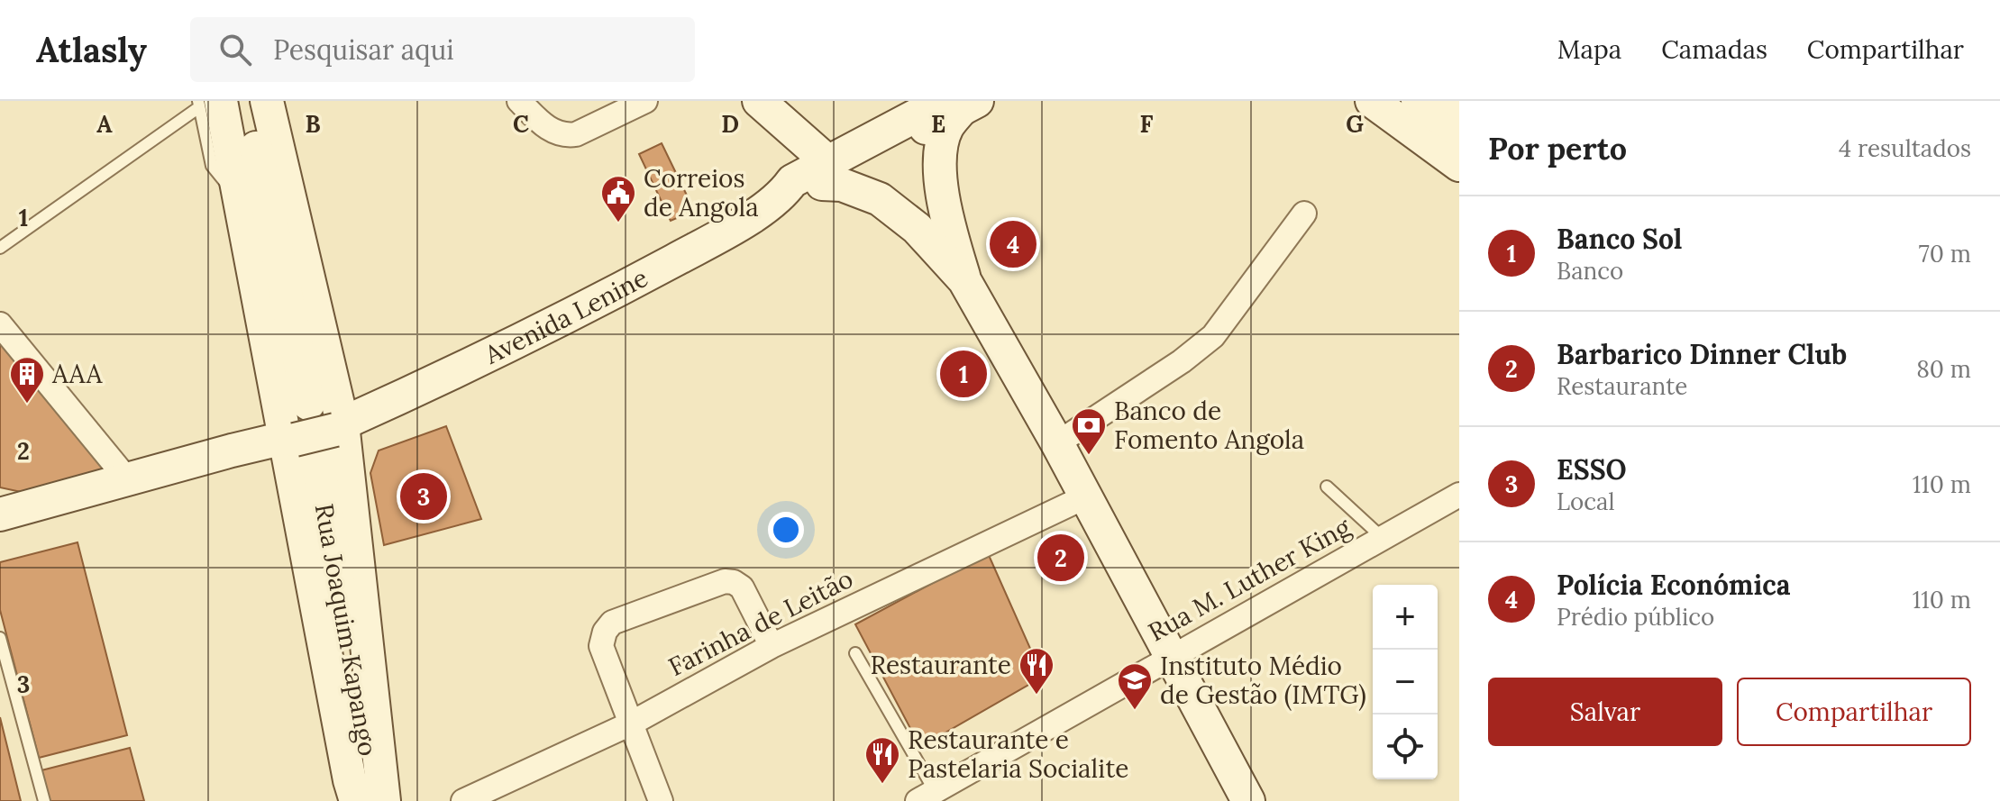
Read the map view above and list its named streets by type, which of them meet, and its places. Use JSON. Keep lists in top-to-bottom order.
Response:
{
  "streets": {
    "street": [
      "Avenida Lenine",
      "Rua M. Luther King",
      "Farinha de Leitão",
      "Rua Joaquim Kapango"
    ]
  },
  "crossings": [
    ["Avenida Lenine", "Rua Joaquim Kapango"]
  ],
  "places": {
    "public building": ["Correios de Angola"],
    "building": ["AAA"],
    "bank": ["Banco de Fomento Angola"],
    "restaurant": ["Restaurante", "Restaurante e Pastelaria Socialite"],
    "school or university": ["Instituto Médio de Gestão (IMTG)"]
  },
  "page": {
    "header": "Atlasly",
    "search": "Pesquisar aqui",
    "nav": ["Mapa", "Camadas", "Compartilhar"],
    "heading": ["Por perto", "4 resultados"],
    "list": [
      {
        "mark": "1",
        "name": "Banco Sol",
        "note": "Banco",
        "value": "70 m"
      },
      {
        "mark": "2",
        "name": "Barbarico Dinner Club",
        "note": "Restaurante",
        "value": "80 m"
      },
      {
        "mark": "3",
        "name": "ESSO",
        "note": "Local",
        "value": "110 m"
      },
      {
        "mark": "4",
        "name": "Polícia Económica",
        "note": "Prédio público",
        "value": "110 m"
      }
    ],
    "pins": [
      "4",
      "1",
      "3",
      "2"
    ],
    "map_buttons": ["+", "−"],
    "buttons": ["Salvar", "Compartilhar"]
  },
  "grid": {
    "columns": [
      "A",
      "B",
      "C",
      "D",
      "E",
      "F",
      "G"
    ],
    "rows": ["1", "2", "3"]
  }
}
